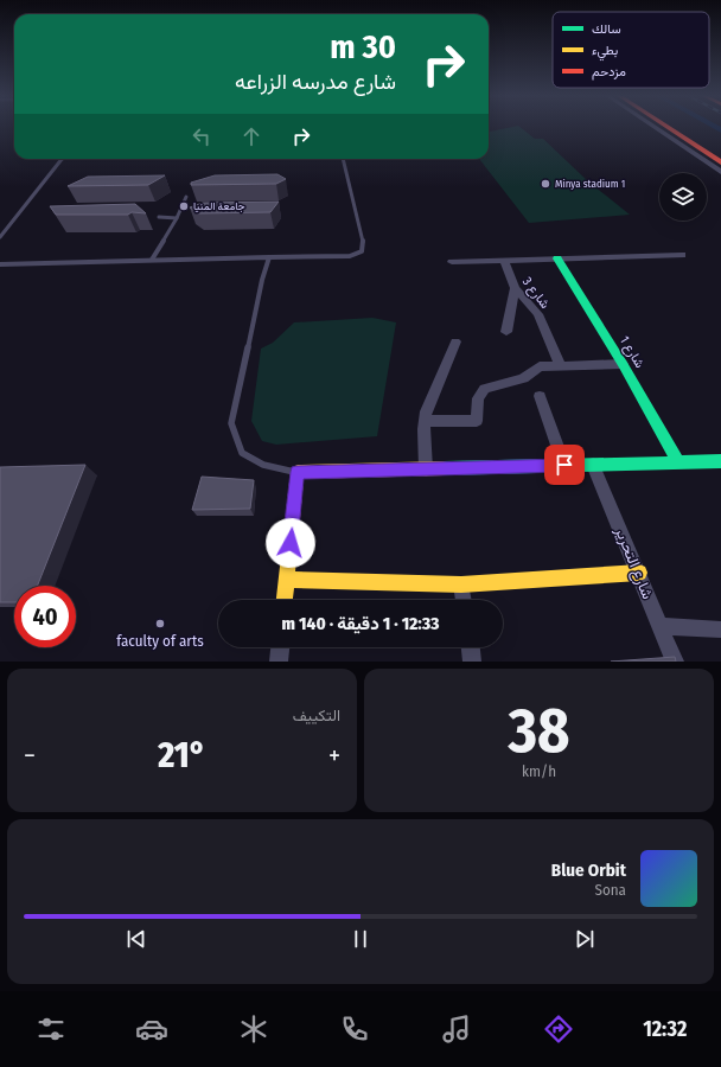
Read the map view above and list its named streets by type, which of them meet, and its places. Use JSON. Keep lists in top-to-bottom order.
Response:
{
  "streets": {
    "main road": ["شارع 1"],
    "street": ["شارع 3", "شارع التحرير"]
  },
  "places": ["Minya stadium 1", "جامعة المنيا", "faculty of arts"],
  "legend": ["سالك", "بطيء", "مزدحم"],
  "page": {
    "turn": ["30 m", "شارع مدرسه الزراعه"],
    "limit": "40",
    "trip": "12:33 · 1 دقيقة · 140 m",
    "tile": [
      ["38", "km/h"],
      "التكييف"
    ],
    "heat": ["−", "21°", "+"],
    "song": ["Blue Orbit", "Sona"],
    "tabs": "12:32"
  }
}
